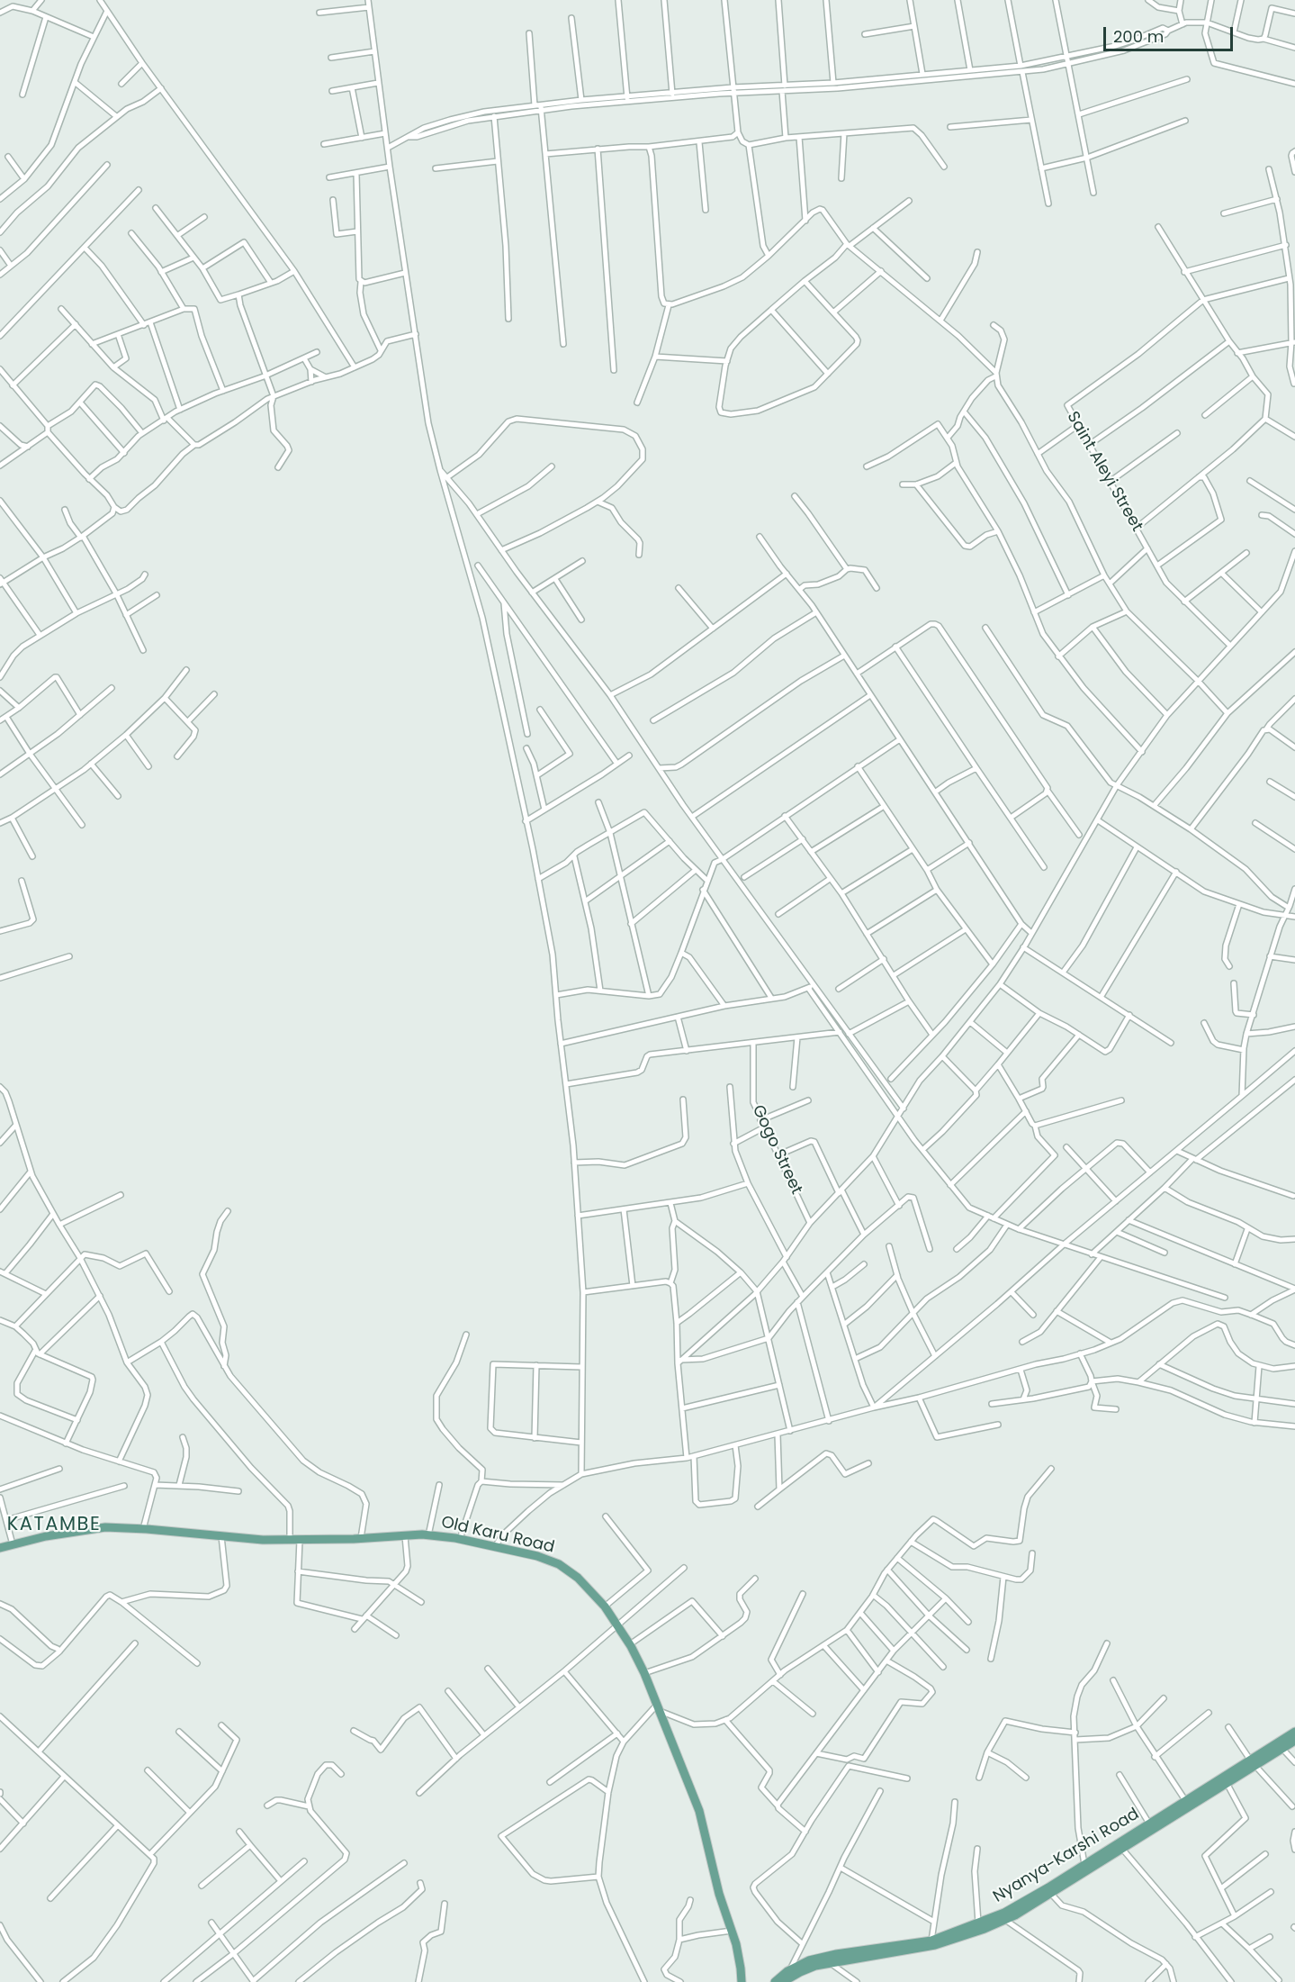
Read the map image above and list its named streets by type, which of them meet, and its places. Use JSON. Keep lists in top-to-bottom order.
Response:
{
  "streets": {
    "main road": ["Old Karu Road", "Nyanya-Karshi Road"],
    "street": ["Saint Aleyi Street", "Gogo Street"]
  },
  "districts": ["KATAMBE"],
  "scale_bar": "200 m"
}
